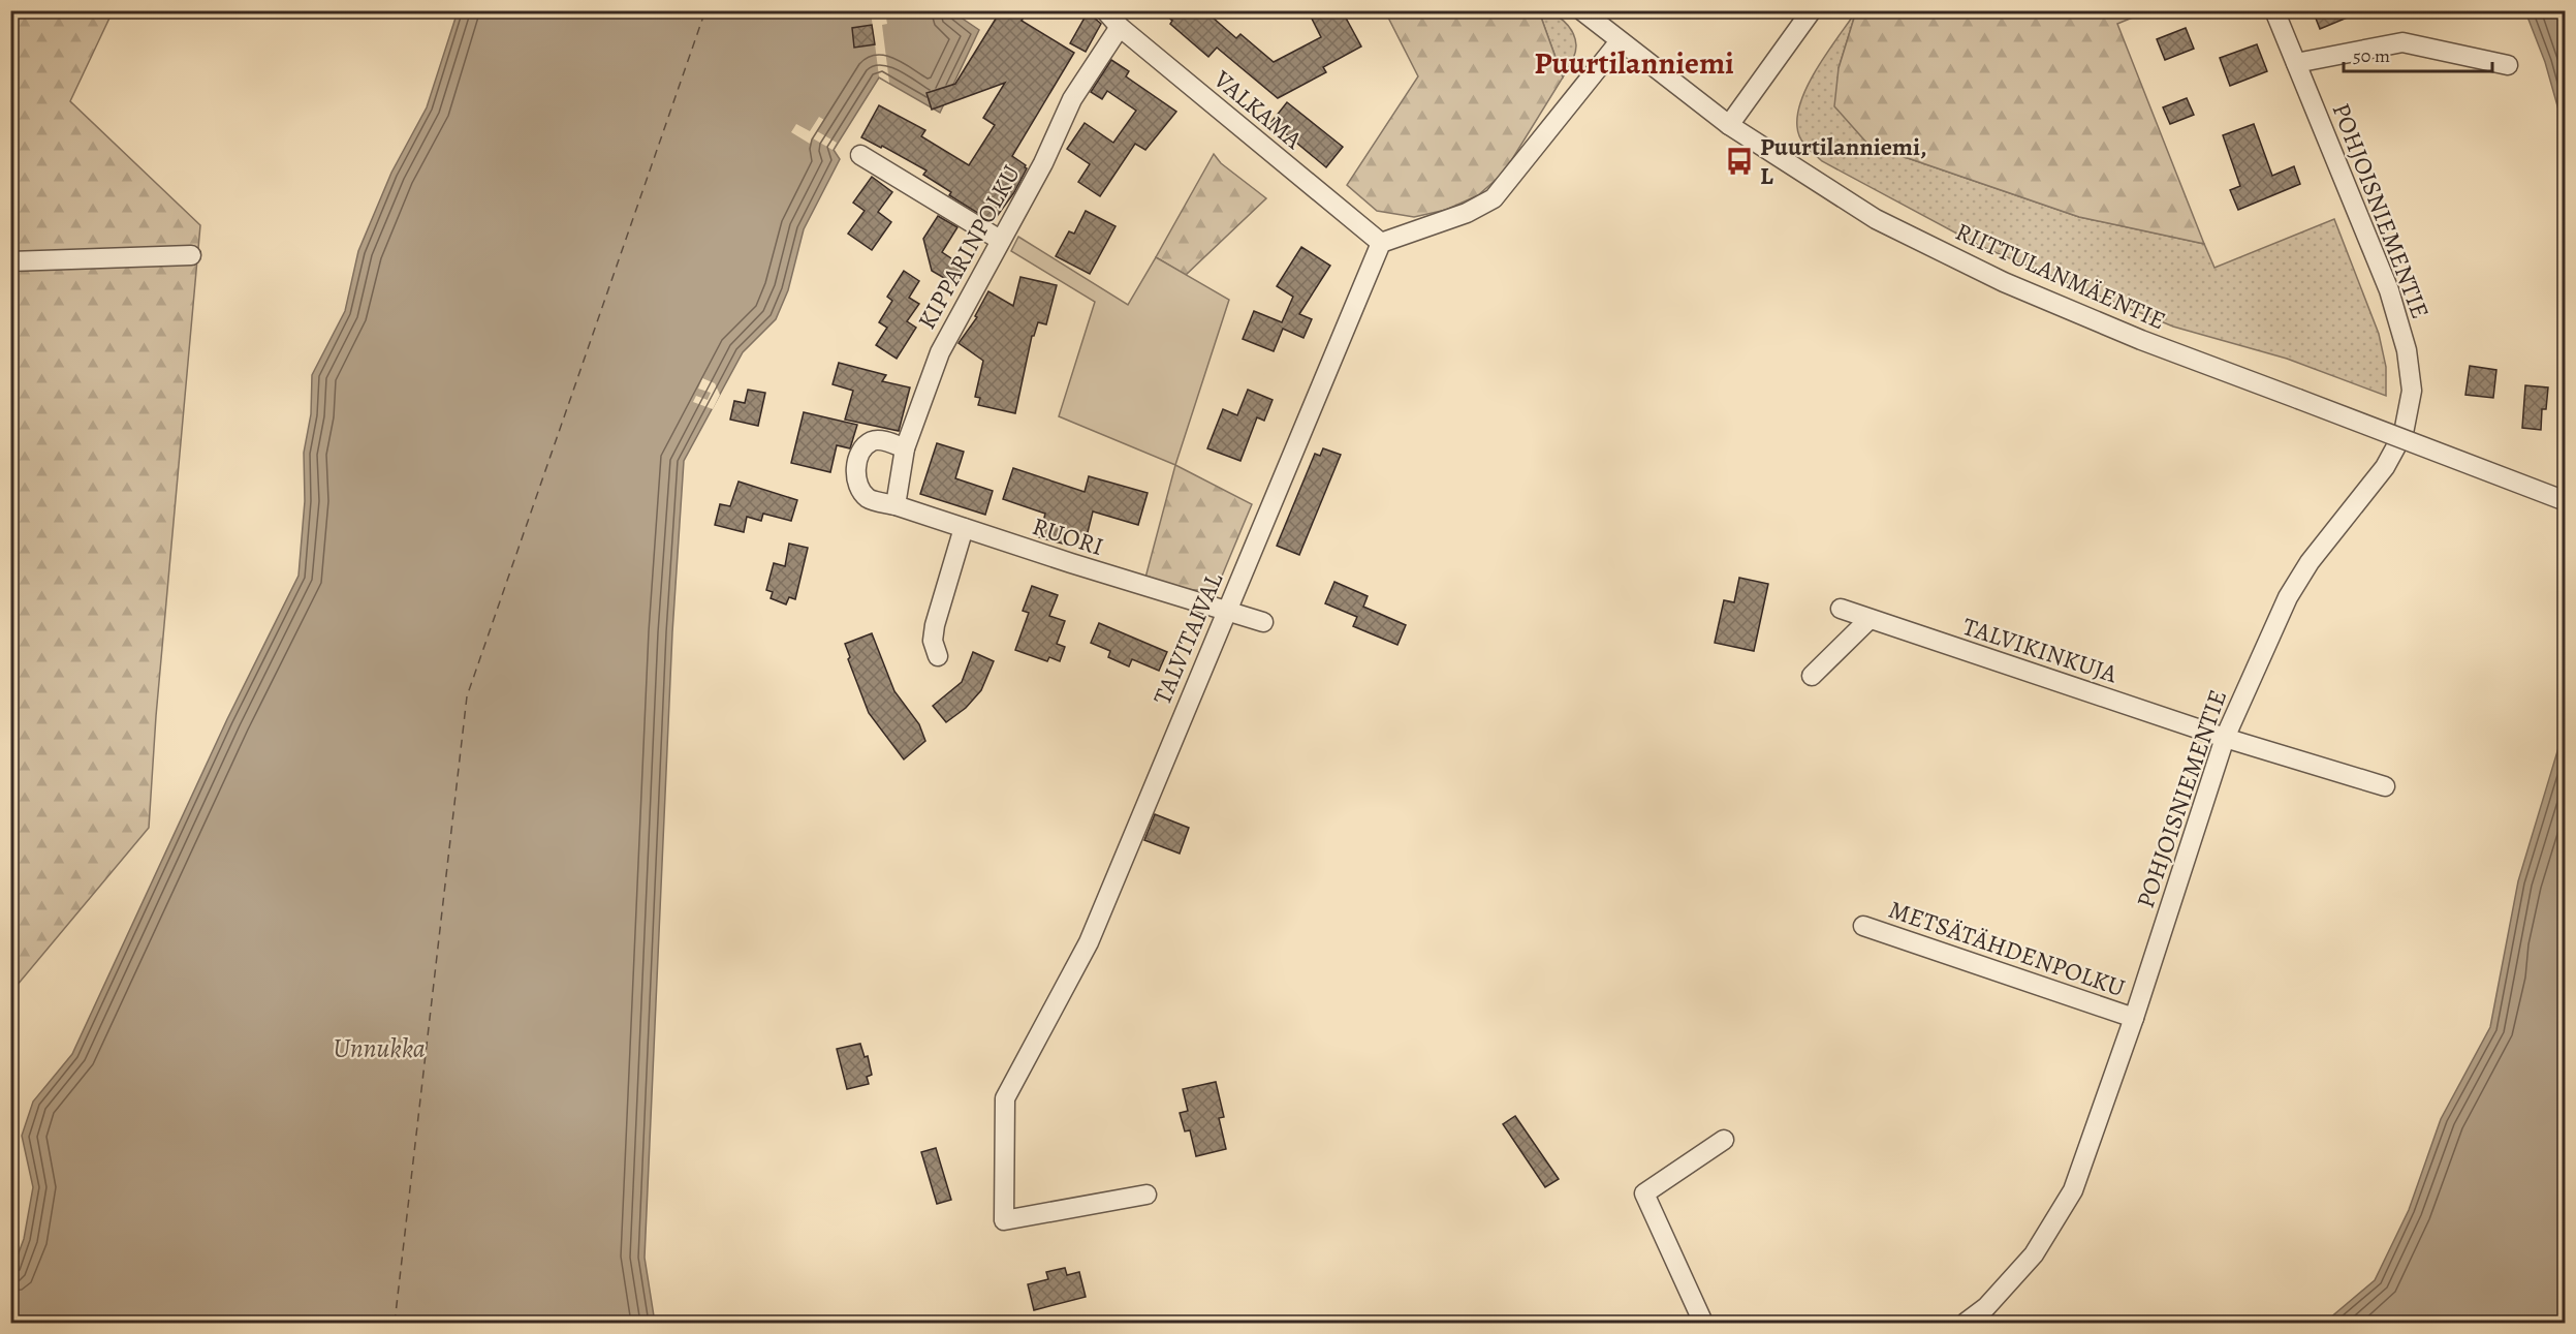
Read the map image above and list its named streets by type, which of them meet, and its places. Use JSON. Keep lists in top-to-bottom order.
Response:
{
  "streets": {
    "street": [
      "VALKAMA",
      "POHJOISNIEMENTIE",
      "KIPPARINPOLKU",
      "RIITTULANMÄENTIE",
      "RUORI",
      "TALVITAIVAL",
      "TALVIKINKUJA",
      "METSÄTÄHDENPOLKU"
    ]
  },
  "crossings": [
    ["VALKAMA", "KIPPARINPOLKU"],
    ["VALKAMA", "TALVITAIVAL"],
    ["POHJOISNIEMENTIE", "TALVIKINKUJA"],
    ["POHJOISNIEMENTIE", "METSÄTÄHDENPOLKU"],
    ["KIPPARINPOLKU", "RUORI"],
    ["RUORI", "TALVITAIVAL"]
  ],
  "districts": ["Puurtilanniemi"],
  "water": ["Unnukka"],
  "places": {
    "bus stop": ["Puurtilanniemi, L"]
  },
  "scale_bar": "50 m"
}
